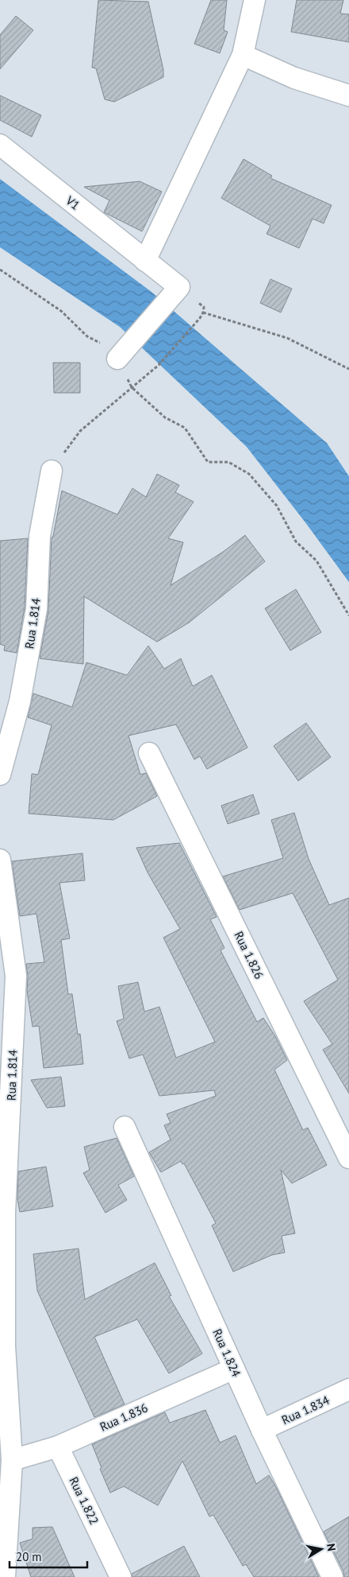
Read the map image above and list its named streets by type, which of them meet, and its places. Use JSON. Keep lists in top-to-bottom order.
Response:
{
  "streets": {
    "street": [
      "V1",
      "Rua 1.814",
      "Rua 1.826",
      "Rua 1.824",
      "Rua 1.834",
      "Rua 1.836",
      "Rua 1.822"
    ]
  },
  "crossings": [
    ["Rua 1.814", "Rua 1.836"],
    ["Rua 1.824", "Rua 1.834"],
    ["Rua 1.824", "Rua 1.836"],
    ["Rua 1.836", "Rua 1.822"]
  ],
  "scale_bar": "20 m",
  "north": "right"
}
